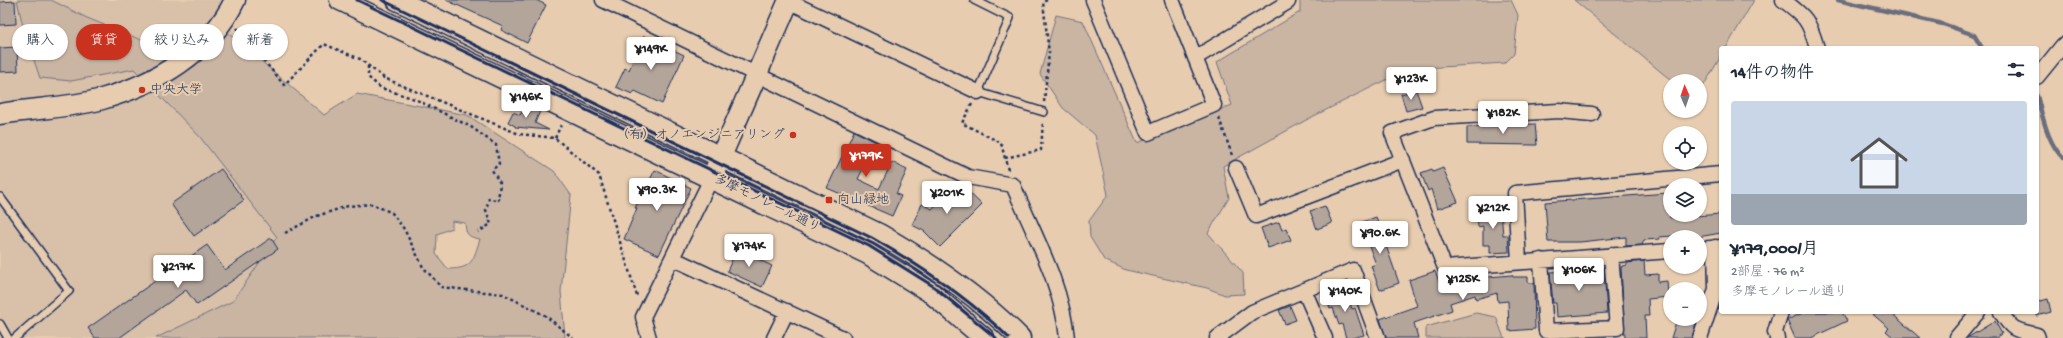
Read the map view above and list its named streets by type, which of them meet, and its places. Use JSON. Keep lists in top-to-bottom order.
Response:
{
  "streets": {
    "main road": ["多摩モノレール通り"]
  },
  "places": {
    "other": ["中央大学", "（有）オノエンジニアリング"],
    "transit": ["向山緑地"]
  },
  "north": "top",
  "page": {
    "chip": [
      "購入",
      "賃貸",
      "絞り込み",
      "新着"
    ],
    "price": [
      "¥149K",
      "¥123K",
      "¥146K",
      "¥182K",
      "¥179K",
      "¥90.3K",
      "¥201K",
      "¥212K",
      "¥90.6K",
      "¥174K",
      "¥217K",
      "¥106K",
      "¥125K",
      "¥140K"
    ],
    "heading": "14件の物件",
    "map_buttons": ["+", "−"],
    "list": [
      {
        "name": "¥179,000/月",
        "note": "2部屋 · 76 m² · 多摩モノレール通り"
      }
    ]
  }
}
